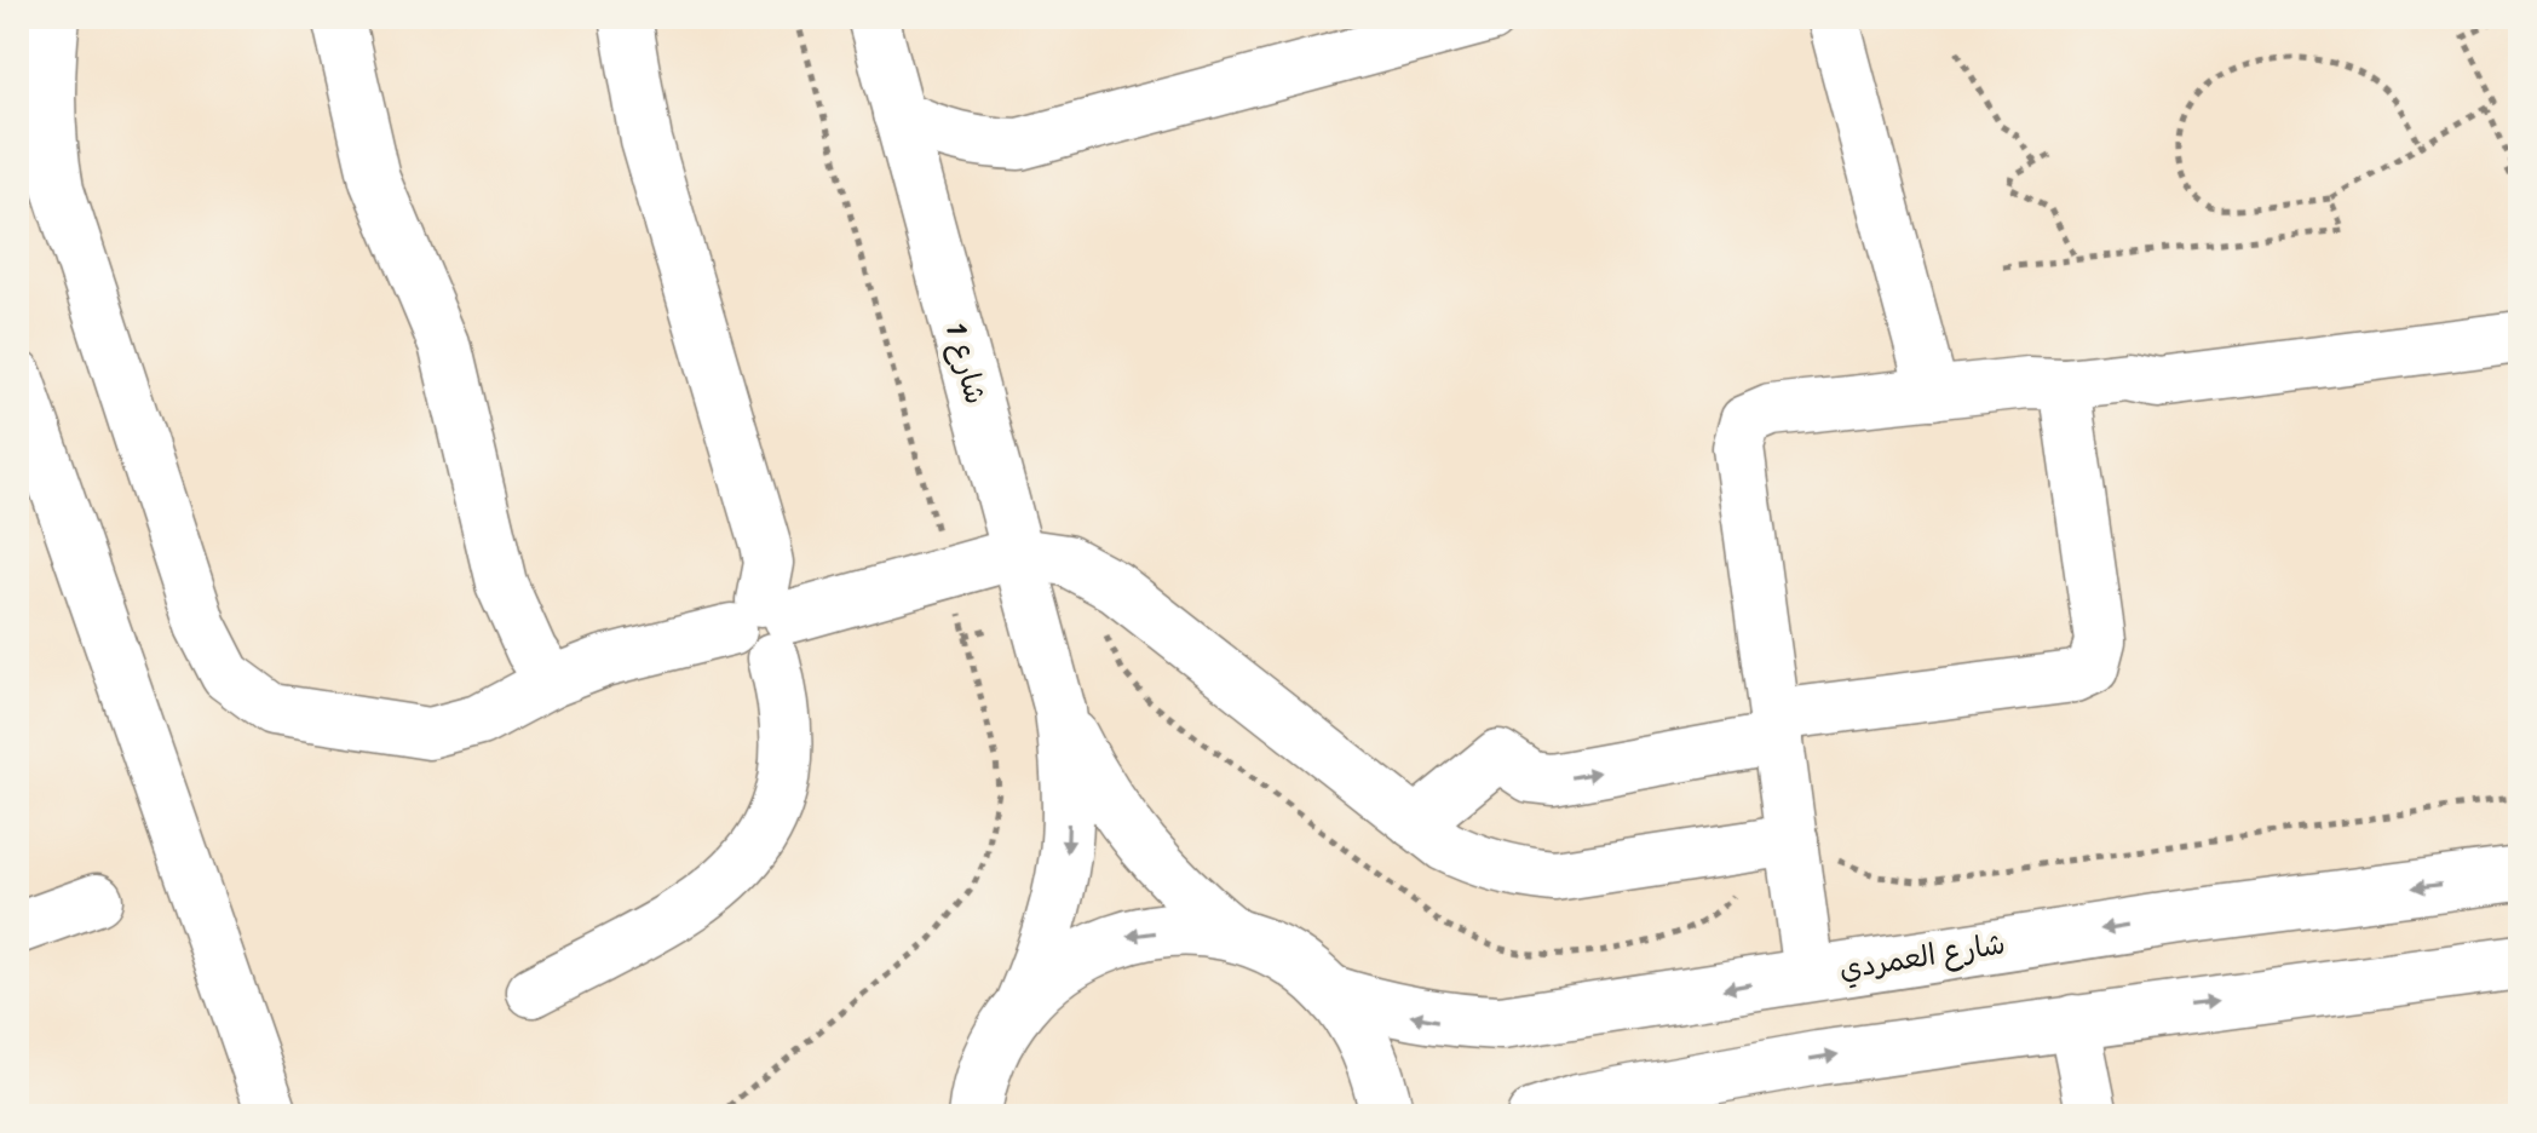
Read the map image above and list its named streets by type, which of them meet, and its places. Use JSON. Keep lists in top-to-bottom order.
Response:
{
  "streets": {
    "main road": ["شارع العمردي"],
    "street": ["شارع 1"]
  }
}
